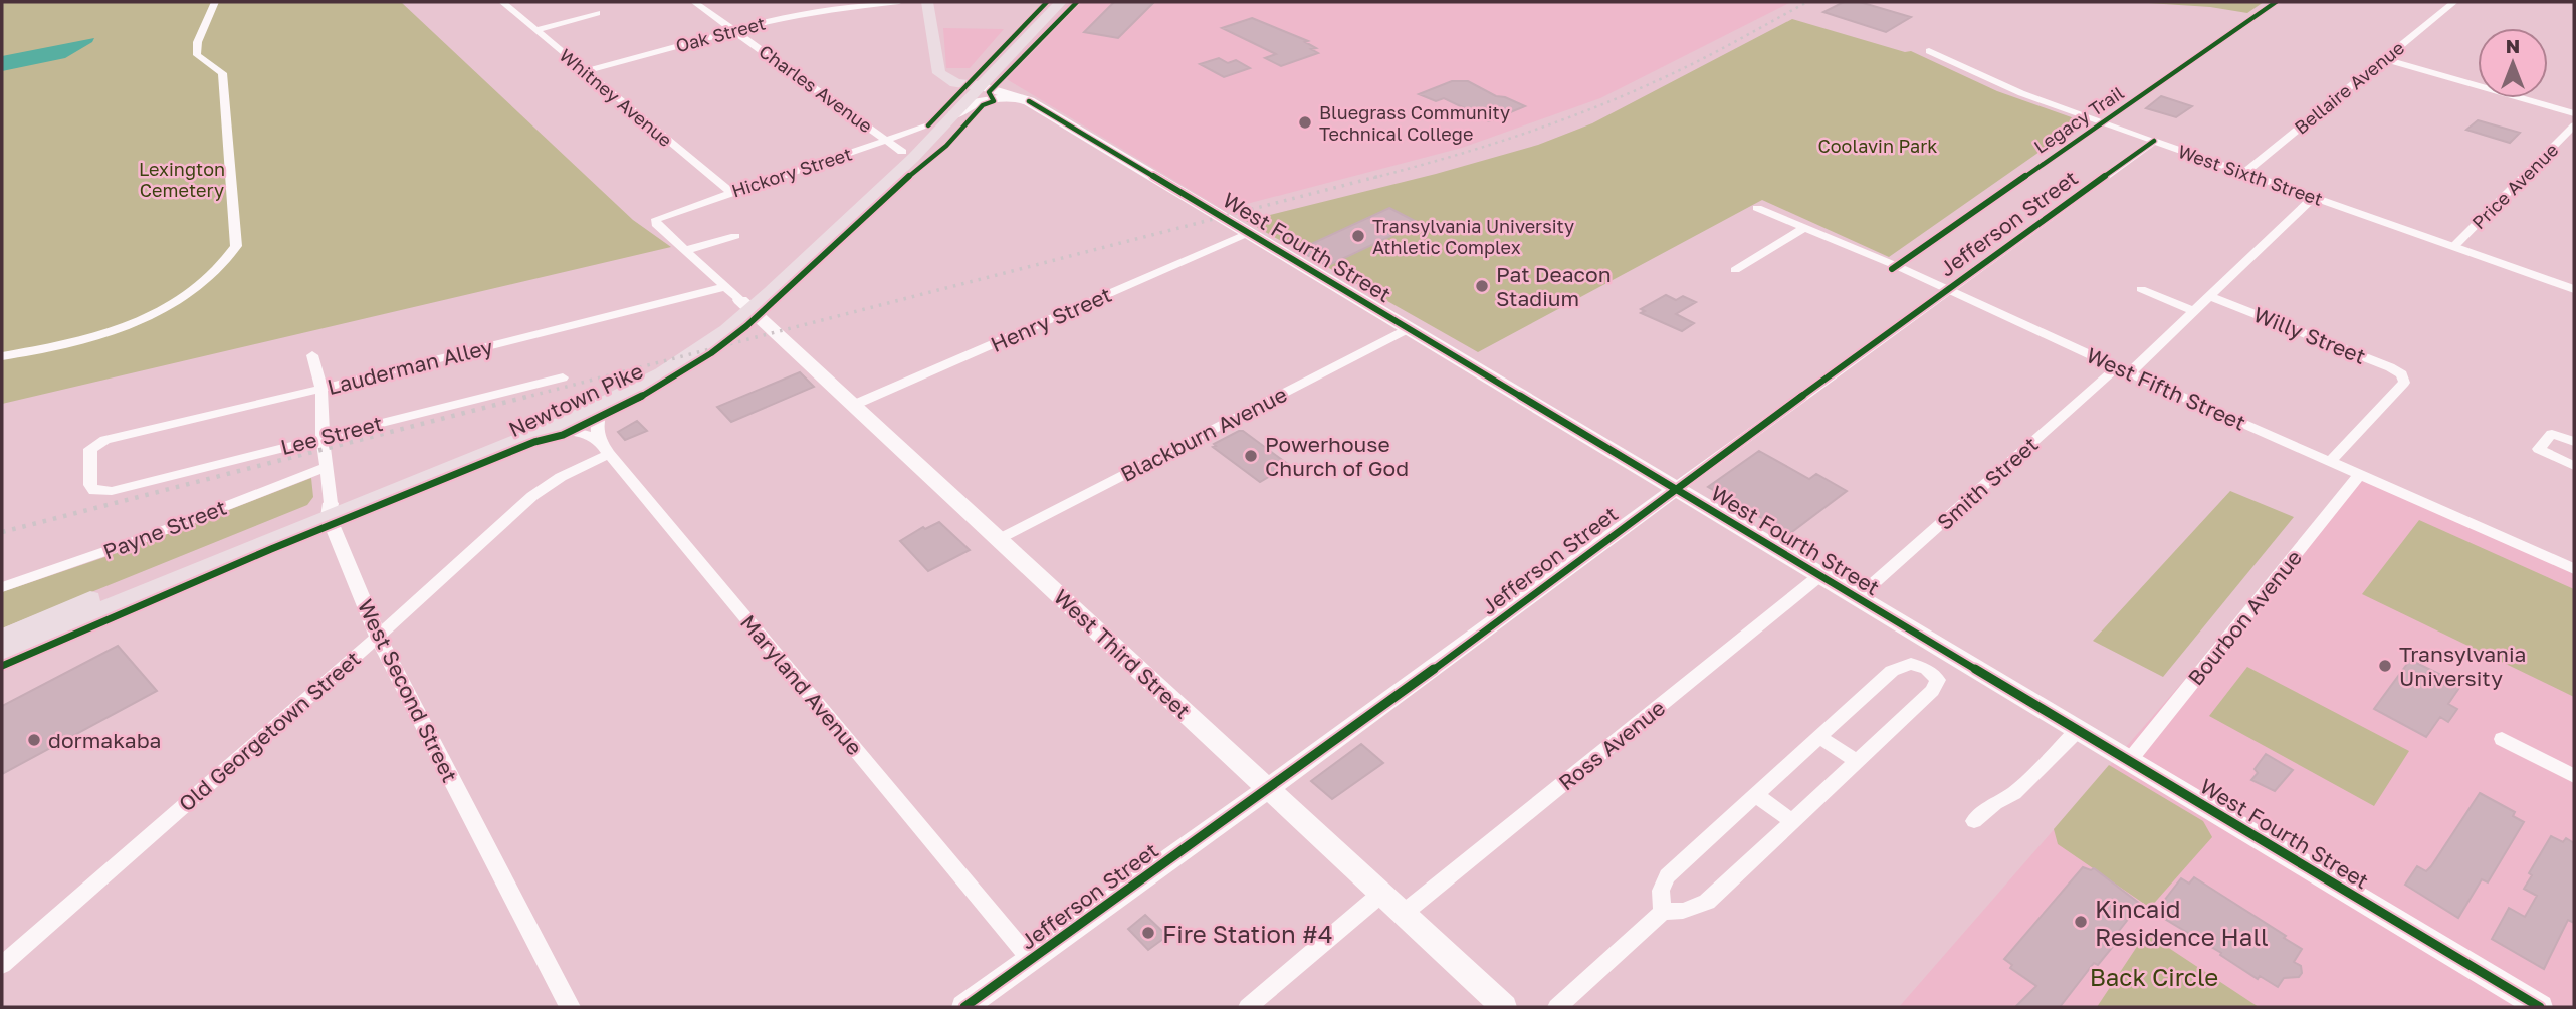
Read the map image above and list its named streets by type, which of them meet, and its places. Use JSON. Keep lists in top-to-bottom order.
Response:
{
  "streets": {
    "main road": [
      "Jefferson Street",
      "West Fourth Street",
      "Newtown Pike",
      "West Third Street"
    ],
    "street": [
      "Oak Street",
      "Bellaire Avenue",
      "Charles Avenue",
      "Whitney Avenue",
      "Hickory Street",
      "West Sixth Street",
      "Price Avenue",
      "Henry Street",
      "Willy Street",
      "Lauderman Alley",
      "West Fifth Street",
      "Blackburn Avenue",
      "Lee Street",
      "Smith Street",
      "Payne Street",
      "Bourbon Avenue",
      "Maryland Avenue",
      "West Second Street",
      "Old Georgetown Street",
      "Ross Avenue"
    ],
    "cycle path": ["Legacy Trail"]
  },
  "crossings": [
    ["Oak Street", "Charles Avenue"],
    ["Oak Street", "Whitney Avenue"],
    ["Bellaire Avenue", "West Sixth Street"],
    ["Charles Avenue", "Hickory Street"],
    ["Charles Avenue", "Newtown Pike"],
    ["Whitney Avenue", "Hickory Street"],
    ["Hickory Street", "Newtown Pike"],
    ["West Sixth Street", "Price Avenue"],
    ["West Sixth Street", "Jefferson Street"],
    ["West Sixth Street", "Smith Street"],
    ["Jefferson Street", "West Fourth Street"],
    ["Jefferson Street", "West Fifth Street"],
    ["Jefferson Street", "West Third Street"],
    ["Jefferson Street", "Maryland Avenue"],
    ["West Fourth Street", "Henry Street"],
    ["West Fourth Street", "Newtown Pike"],
    ["West Fourth Street", "Blackburn Avenue"],
    ["West Fourth Street", "Smith Street"],
    ["West Fourth Street", "Bourbon Avenue"],
    ["West Fourth Street", "Ross Avenue"],
    ["Henry Street", "West Third Street"],
    ["Willy Street", "West Fifth Street"],
    ["Willy Street", "Smith Street"],
    ["Lauderman Alley", "Lee Street"],
    ["Lauderman Alley", "West Second Street"],
    ["West Fifth Street", "Smith Street"],
    ["West Fifth Street", "Bourbon Avenue"],
    ["Newtown Pike", "West Third Street"],
    ["Newtown Pike", "West Second Street"],
    ["Blackburn Avenue", "West Third Street"],
    ["Lee Street", "West Second Street"],
    ["Payne Street", "West Second Street"],
    ["West Third Street", "Ross Avenue"],
    ["Maryland Avenue", "Old Georgetown Street"],
    ["West Second Street", "Old Georgetown Street"]
  ],
  "parks": ["Coolavin Park", "Lexington Cemetery", "Back Circle"],
  "places": [
    "Bluegrass Community Technical College",
    "Transylvania University Athletic Complex",
    "Pat Deacon Stadium",
    "Powerhouse Church of God",
    "Transylvania University",
    "dormakaba",
    "Kincaid Residence Hall",
    "Fire Station #4"
  ],
  "north": "top"
}
